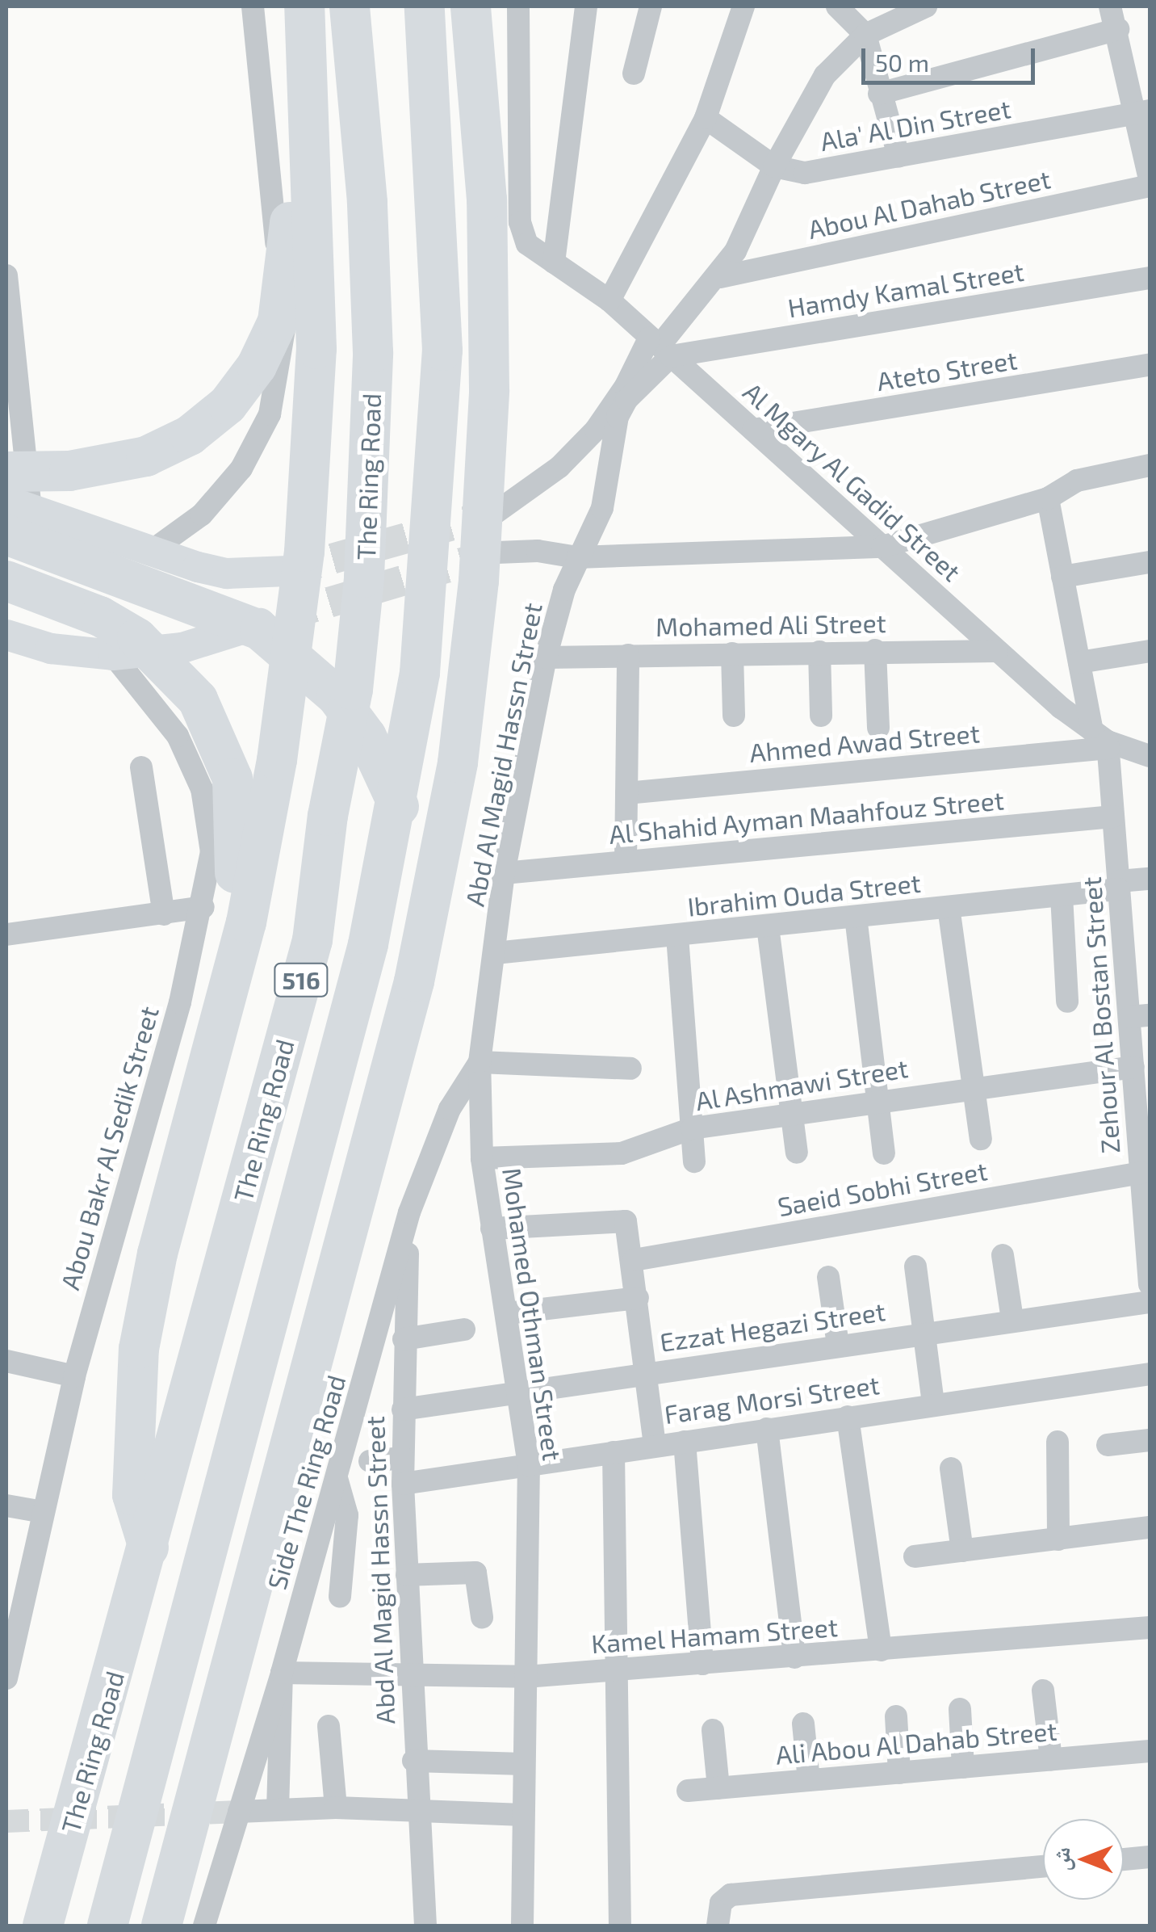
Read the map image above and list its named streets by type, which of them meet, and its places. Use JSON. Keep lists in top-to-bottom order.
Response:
{
  "streets": {
    "highway": ["The Ring Road", "516"],
    "street": [
      "Ala' Al Din Street",
      "Abou Al Dahab Street",
      "Hamdy Kamal Street",
      "Ateto Street",
      "Al Mgary Al Gadid Street",
      "Mohamed Ali Street",
      "Ahmed Awad Street",
      "Abd Al Magid Hassn Street",
      "Al Shahid Ayman Maahfouz Street",
      "Ibrahim Ouda Street",
      "Zehour Al Bostan Street",
      "Al Ashmawi Street",
      "Abou Bakr Al Sedik Street",
      "Saeid Sobhi Street",
      "Mohamed Othman Street",
      "Ezzat Hegazi Street",
      "Farag Morsi Street",
      "Side The Ring Road",
      "Kamel Hamam Street",
      "Ali Abou Al Dahab Street"
    ]
  },
  "crossings": [
    ["Hamdy Kamal Street", "Al Mgary Al Gadid Street"],
    ["Hamdy Kamal Street", "Abd Al Magid Hassn Street"],
    ["Ateto Street", "Al Mgary Al Gadid Street"],
    ["Al Mgary Al Gadid Street", "Mohamed Ali Street"],
    ["Al Mgary Al Gadid Street", "Ahmed Awad Street"],
    ["Al Mgary Al Gadid Street", "Abd Al Magid Hassn Street"],
    ["Al Mgary Al Gadid Street", "Zehour Al Bostan Street"],
    ["Mohamed Ali Street", "Abd Al Magid Hassn Street"],
    ["Ahmed Awad Street", "Zehour Al Bostan Street"],
    ["Abd Al Magid Hassn Street", "Al Shahid Ayman Maahfouz Street"],
    ["Abd Al Magid Hassn Street", "Ibrahim Ouda Street"],
    ["Abd Al Magid Hassn Street", "Mohamed Othman Street"],
    ["Abd Al Magid Hassn Street", "Ezzat Hegazi Street"],
    ["Abd Al Magid Hassn Street", "Farag Morsi Street"],
    ["Abd Al Magid Hassn Street", "Side The Ring Road"],
    ["Abd Al Magid Hassn Street", "Kamel Hamam Street"],
    ["Al Shahid Ayman Maahfouz Street", "Zehour Al Bostan Street"],
    ["Ibrahim Ouda Street", "Zehour Al Bostan Street"],
    ["Ibrahim Ouda Street", "Mohamed Othman Street"],
    ["Zehour Al Bostan Street", "Al Ashmawi Street"],
    ["Zehour Al Bostan Street", "Saeid Sobhi Street"],
    ["Al Ashmawi Street", "Mohamed Othman Street"],
    ["Mohamed Othman Street", "Ezzat Hegazi Street"],
    ["Mohamed Othman Street", "Farag Morsi Street"],
    ["Mohamed Othman Street", "Side The Ring Road"],
    ["Mohamed Othman Street", "Kamel Hamam Street"],
    ["Side The Ring Road", "Kamel Hamam Street"]
  ],
  "scale_bar": "50 m",
  "north": "left"
}
